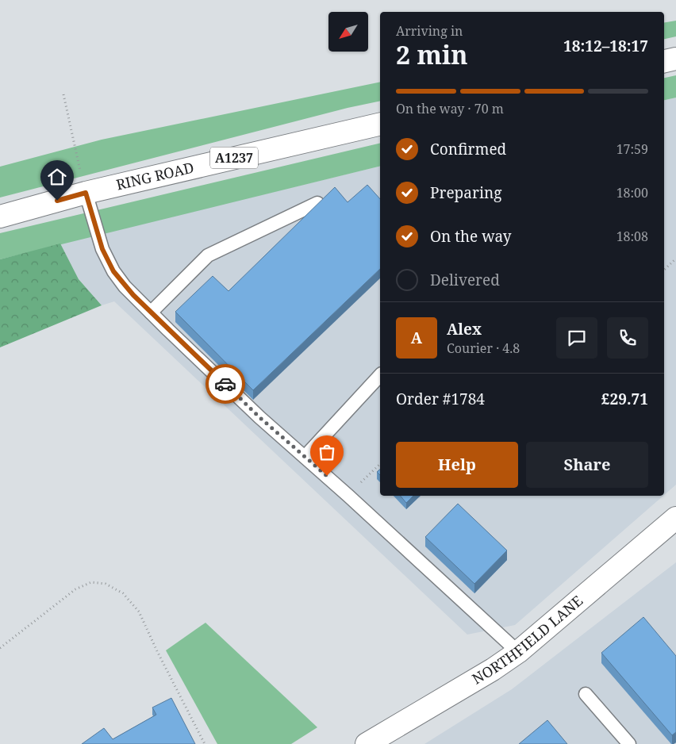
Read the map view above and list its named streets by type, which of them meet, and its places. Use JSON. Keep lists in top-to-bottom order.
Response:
{
  "streets": {
    "main road": ["A1237", "RING ROAD", "NORTHFIELD LANE"]
  },
  "north": "bottom left",
  "page": {
    "heading": ["2 min", "Arriving in", "18:12–18:17"],
    "panel": [
      "Alex",
      "Courier · 4.8",
      "Order #1784",
      "£29.71"
    ],
    "bar": "On the way · 70 m",
    "list": [
      ["Confirmed", "17:59"],
      ["Preparing", "18:00"],
      ["On the way", "18:08"],
      "Delivered"
    ],
    "round": "A",
    "buttons": ["Help", "Share"]
  }
}
